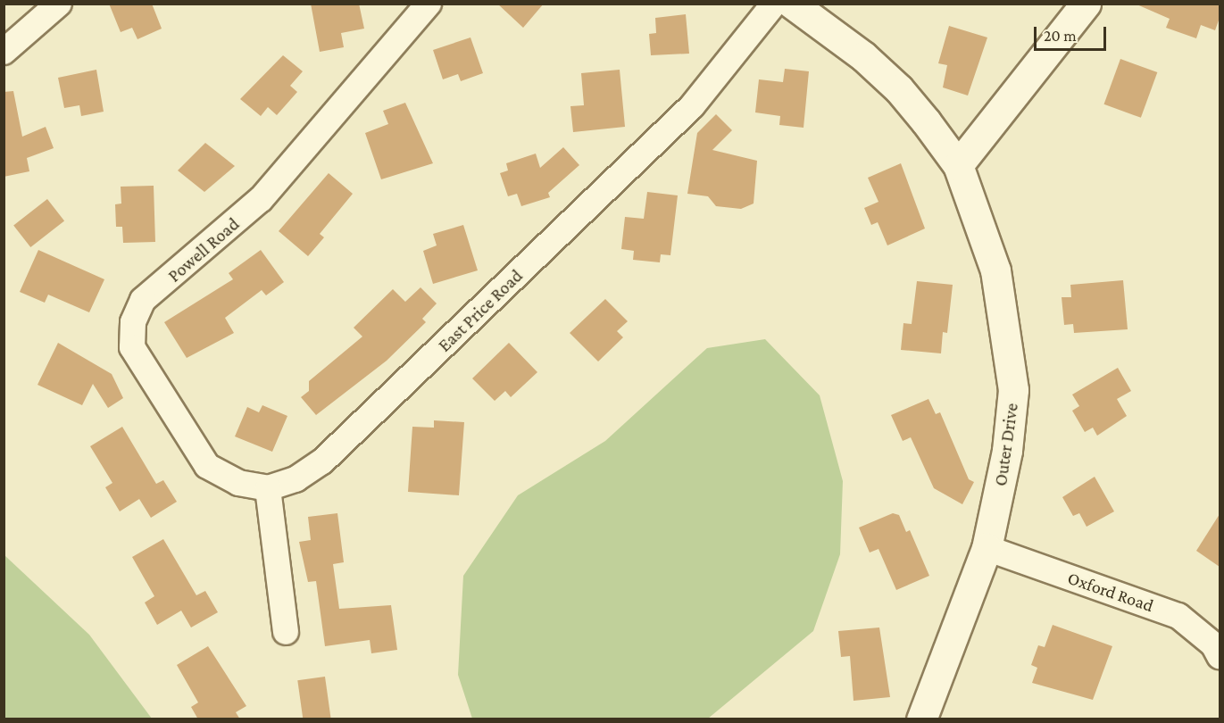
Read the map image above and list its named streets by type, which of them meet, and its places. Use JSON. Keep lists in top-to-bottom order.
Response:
{
  "streets": {
    "street": [
      "Powell Road",
      "East Price Road",
      "Outer Drive",
      "Oxford Road"
    ]
  },
  "crossings": [
    ["Powell Road", "East Price Road"],
    ["Outer Drive", "Oxford Road"]
  ],
  "scale_bar": "20 m"
}
